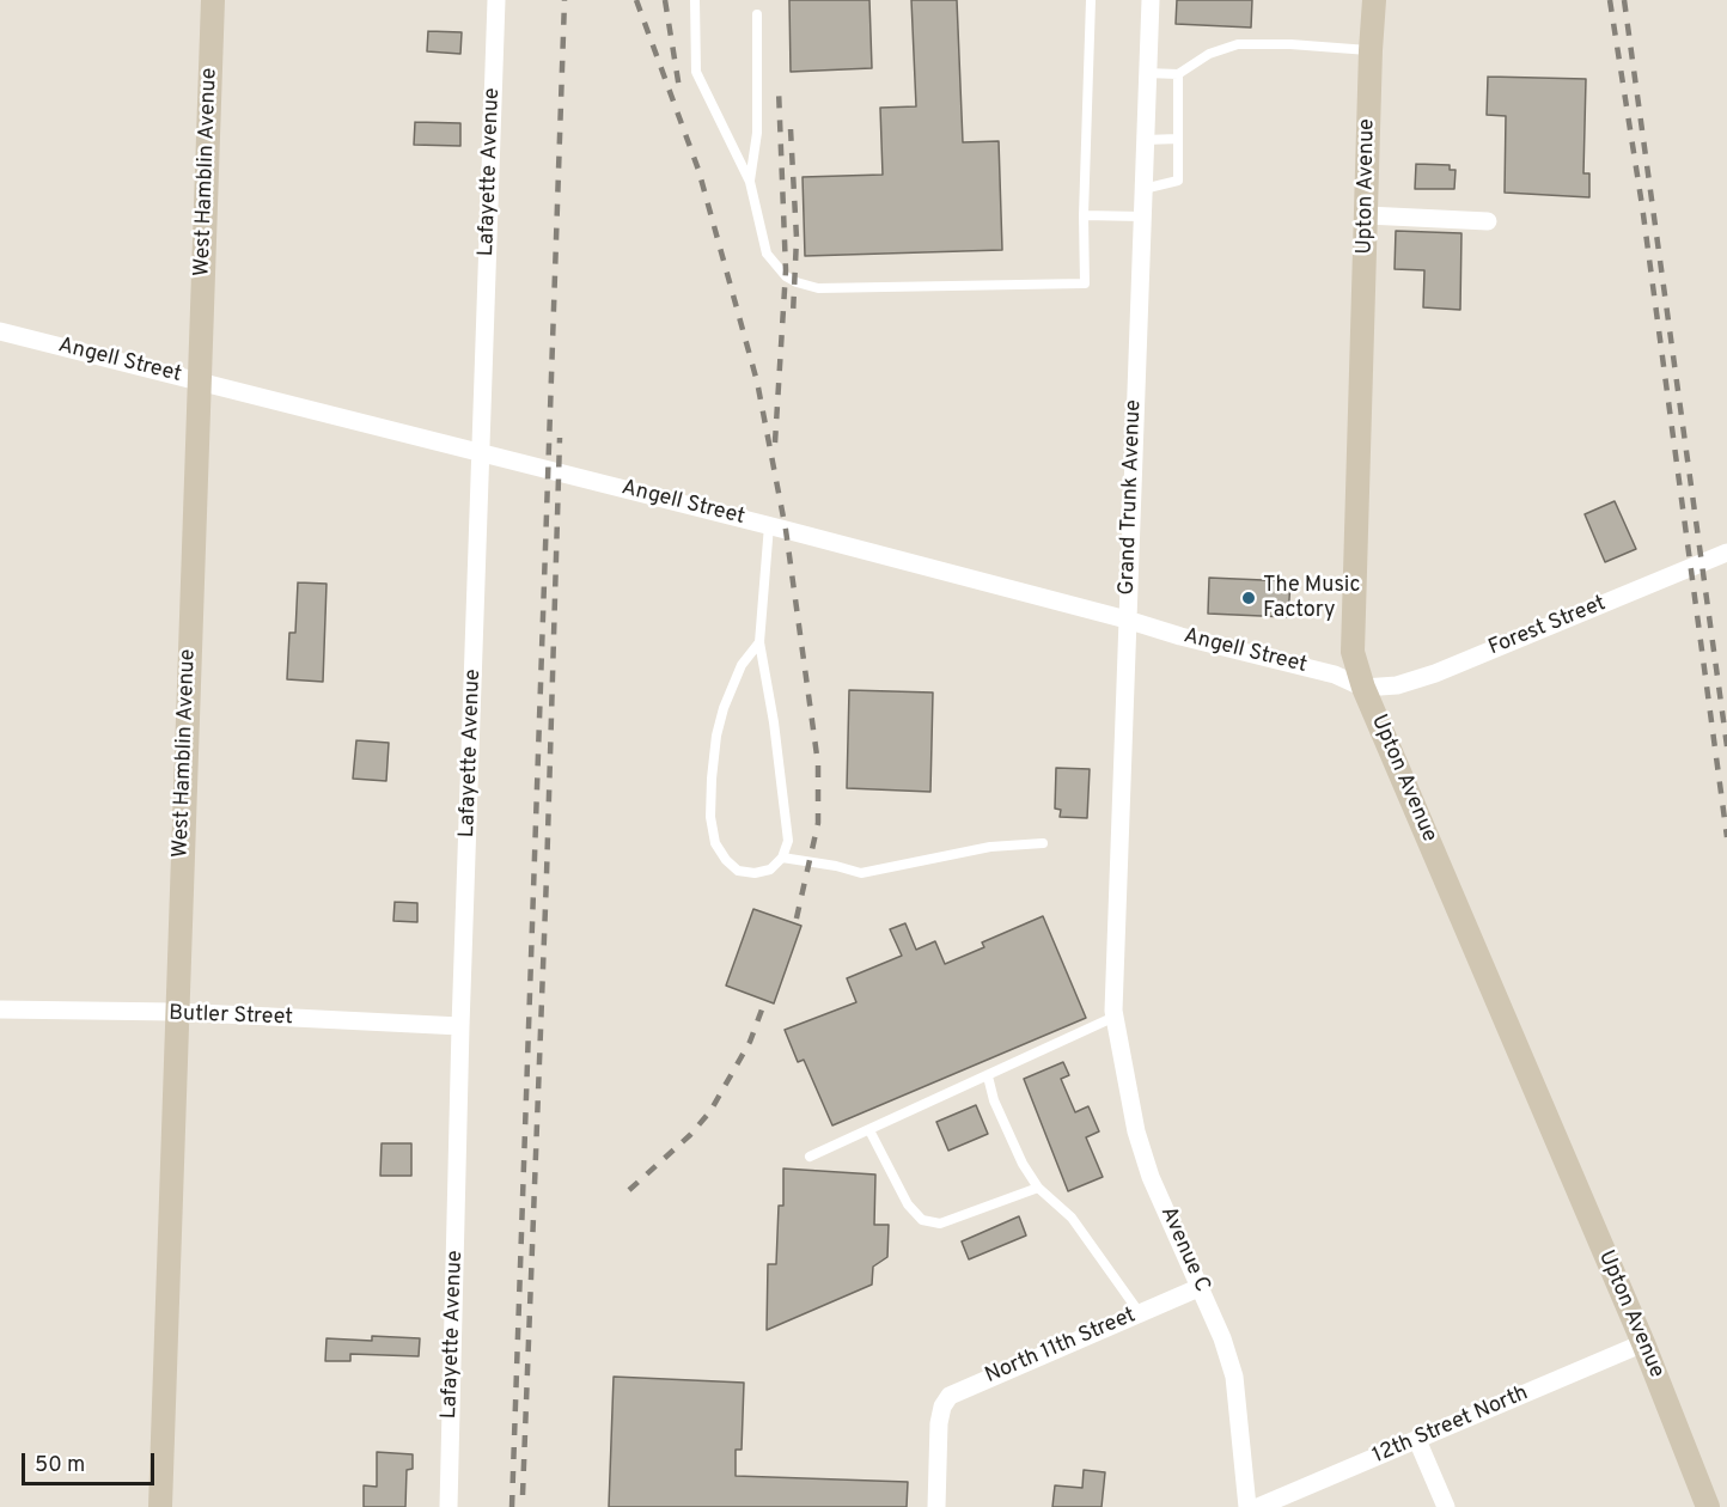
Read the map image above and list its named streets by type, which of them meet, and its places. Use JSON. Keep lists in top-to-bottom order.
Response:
{
  "streets": {
    "street": [
      "West Hamblin Avenue",
      "Lafayette Avenue",
      "Upton Avenue",
      "Angell Street",
      "Grand Trunk Avenue",
      "Forest Street",
      "Butler Street",
      "Avenue C",
      "North 11th Street",
      "12th Street North"
    ]
  },
  "crossings": [
    ["West Hamblin Avenue", "Angell Street"],
    ["West Hamblin Avenue", "Butler Street"],
    ["Lafayette Avenue", "Angell Street"],
    ["Lafayette Avenue", "Butler Street"],
    ["Upton Avenue", "Angell Street"],
    ["Upton Avenue", "Forest Street"],
    ["Upton Avenue", "12th Street North"],
    ["Angell Street", "Grand Trunk Avenue"],
    ["Angell Street", "Forest Street"],
    ["Grand Trunk Avenue", "Avenue C"],
    ["Avenue C", "North 11th Street"]
  ],
  "places": ["The Music Factory"],
  "scale_bar": "50 m"
}
